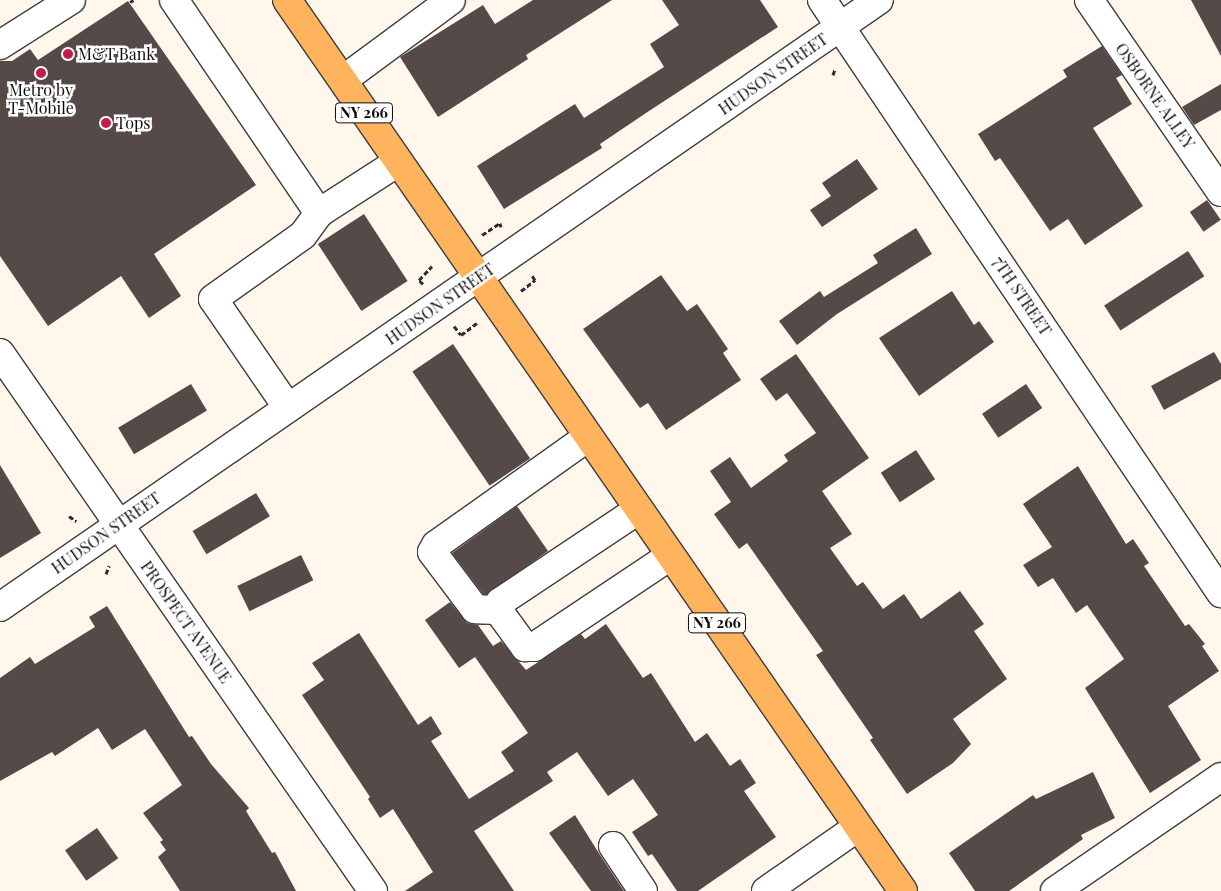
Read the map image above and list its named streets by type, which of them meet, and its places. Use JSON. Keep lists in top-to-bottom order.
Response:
{
  "streets": {
    "main road": ["NY 266"],
    "street": [
      "HUDSON STREET",
      "OSBORNE ALLEY",
      "7TH STREET",
      "PROSPECT AVENUE"
    ]
  },
  "crossings": [
    ["HUDSON STREET", "NY 266"],
    ["HUDSON STREET", "7TH STREET"],
    ["HUDSON STREET", "PROSPECT AVENUE"]
  ],
  "places": ["M&T Bank", "Metro by T-Mobile", "Tops"]
}
